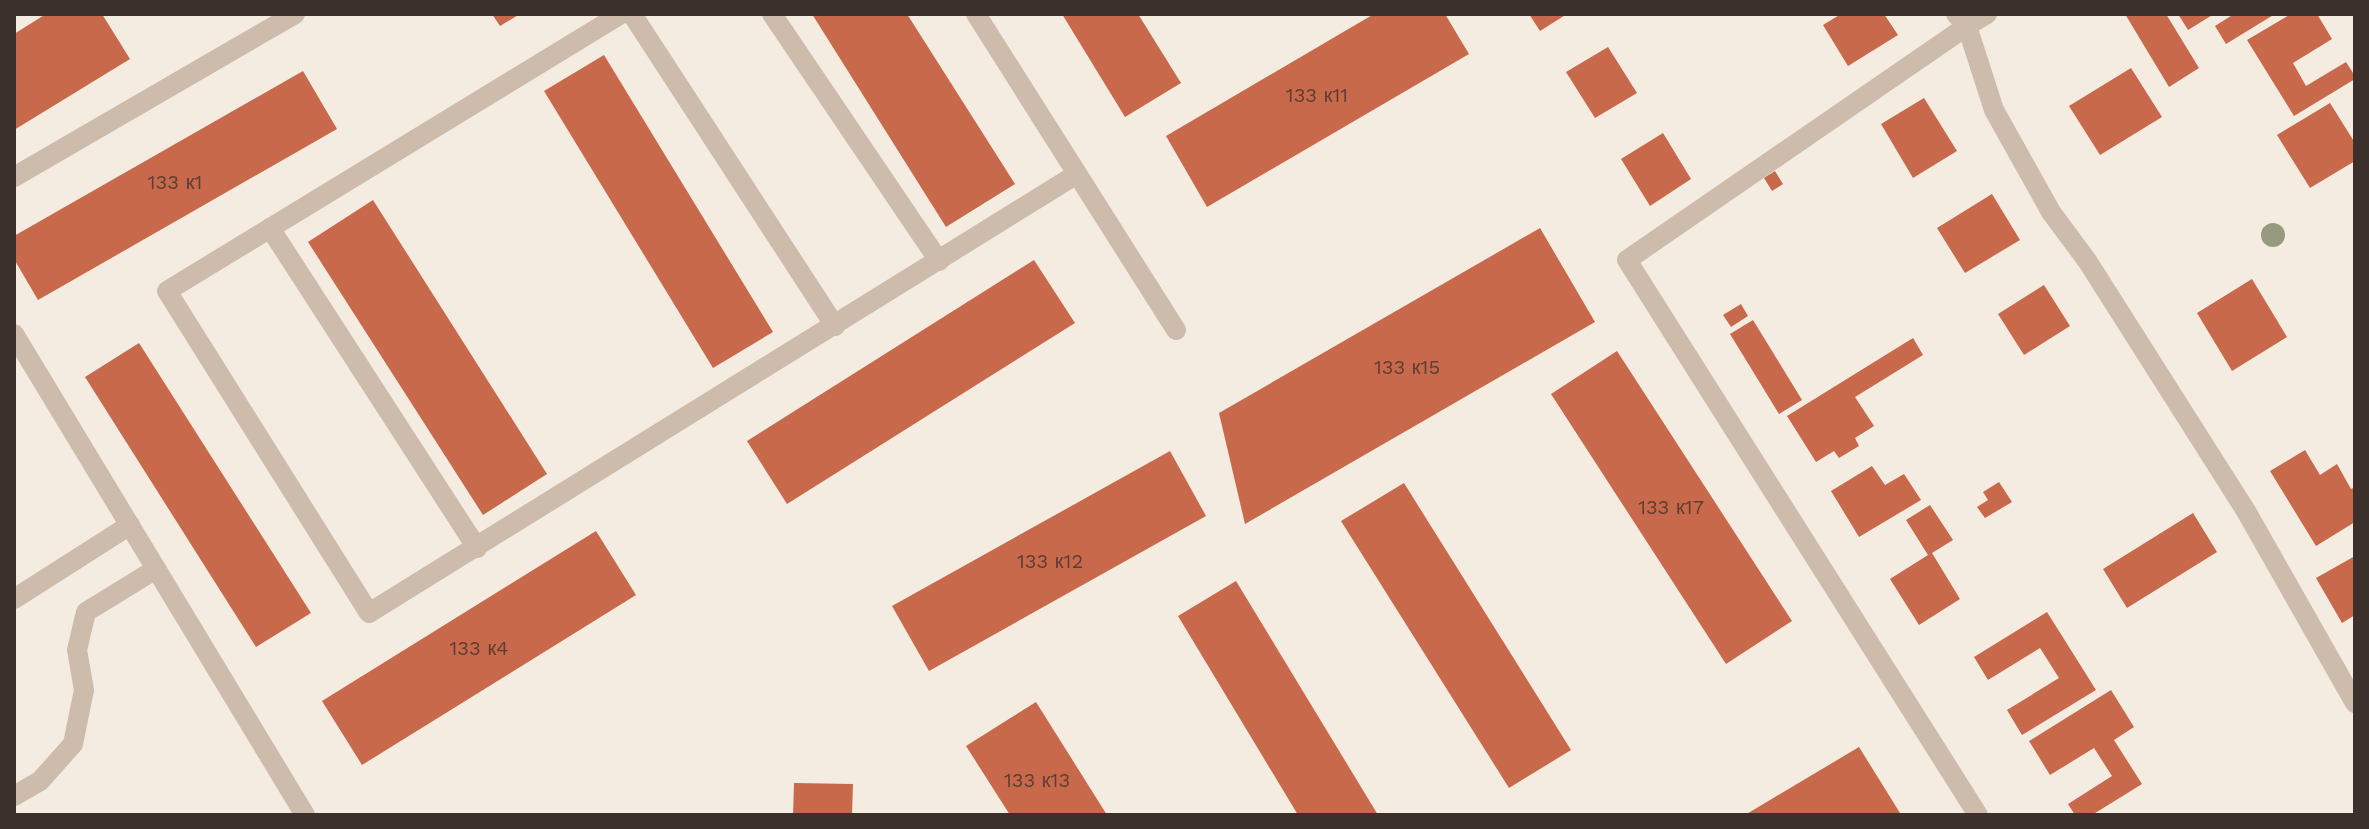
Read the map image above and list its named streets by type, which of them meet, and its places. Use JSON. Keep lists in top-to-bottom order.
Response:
{
  "house_numbers": [
    "133 к11",
    "133 к1",
    "133 к15",
    "133 к17",
    "133 к12",
    "133 к4",
    "133 к13"
  ]
}
